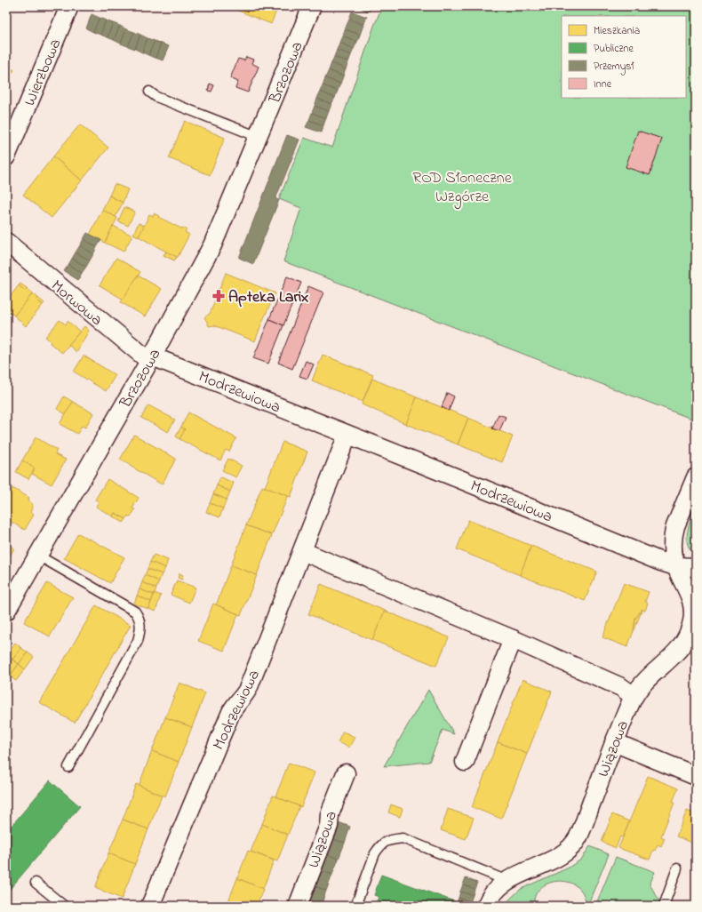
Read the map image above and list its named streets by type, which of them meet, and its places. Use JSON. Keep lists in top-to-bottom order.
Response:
{
  "streets": {
    "street": [
      "Wierzbowa",
      "Brzozowa",
      "Morwowa",
      "Modrzewiowa",
      "Wiązowa"
    ]
  },
  "crossings": [
    ["Brzozowa", "Morwowa"],
    ["Brzozowa", "Modrzewiowa"],
    ["Morwowa", "Modrzewiowa"],
    ["Modrzewiowa", "Wiązowa"]
  ],
  "parks": ["ROD Słoneczne Wzgórze"],
  "places": {
    "pharmacy": ["Apteka Larix"]
  },
  "legend": [
    "Mieszkania",
    "Publiczne",
    "Przemysł",
    "Inne"
  ]
}
